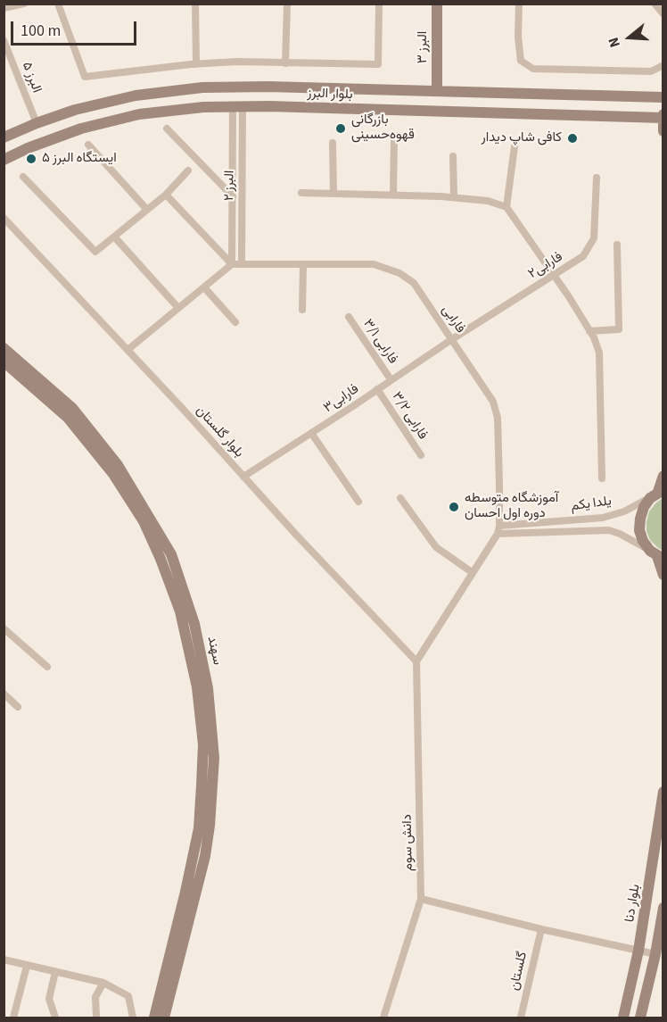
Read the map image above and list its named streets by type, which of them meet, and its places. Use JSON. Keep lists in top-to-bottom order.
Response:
{
  "streets": {
    "main road": [
      "البرز ۳",
      "بلوار البرز",
      "سهند",
      "بلوار دنا"
    ],
    "street": [
      "البرز ۵",
      "البرز ۲",
      "فارابی۲",
      "فارابی",
      "فارابی ۳/۱",
      "فارابی۳",
      "فارابی ۳/۲",
      "بلوار گلستان",
      "یلدا یکم",
      "دانش سوم",
      "گلستان"
    ]
  },
  "crossings": [
    ["البرز ۳", "بلوار البرز"],
    ["البرز ۵", "بلوار البرز"],
    ["بلوار البرز", "البرز ۲"],
    ["البرز ۲", "فارابی"],
    ["فارابی۲", "فارابی"],
    ["فارابی۲", "فارابی۳"],
    ["فارابی", "فارابی۳"],
    ["فارابی", "بلوار گلستان"],
    ["فارابی", "یلدا یکم"],
    ["فارابی", "دانش سوم"],
    ["فارابی ۳/۱", "فارابی۳"],
    ["فارابی۳", "فارابی ۳/۲"],
    ["فارابی۳", "بلوار گلستان"],
    ["بلوار گلستان", "دانش سوم"]
  ],
  "places": [
    "بازرگانی قهوه‌حسینی",
    "کافی شاپ دیدار",
    "ایستگاه البرز ۵",
    "آموزشگاه متوسطه دوره اول احسان"
  ],
  "scale_bar": "100 m",
  "north": "left"
}
